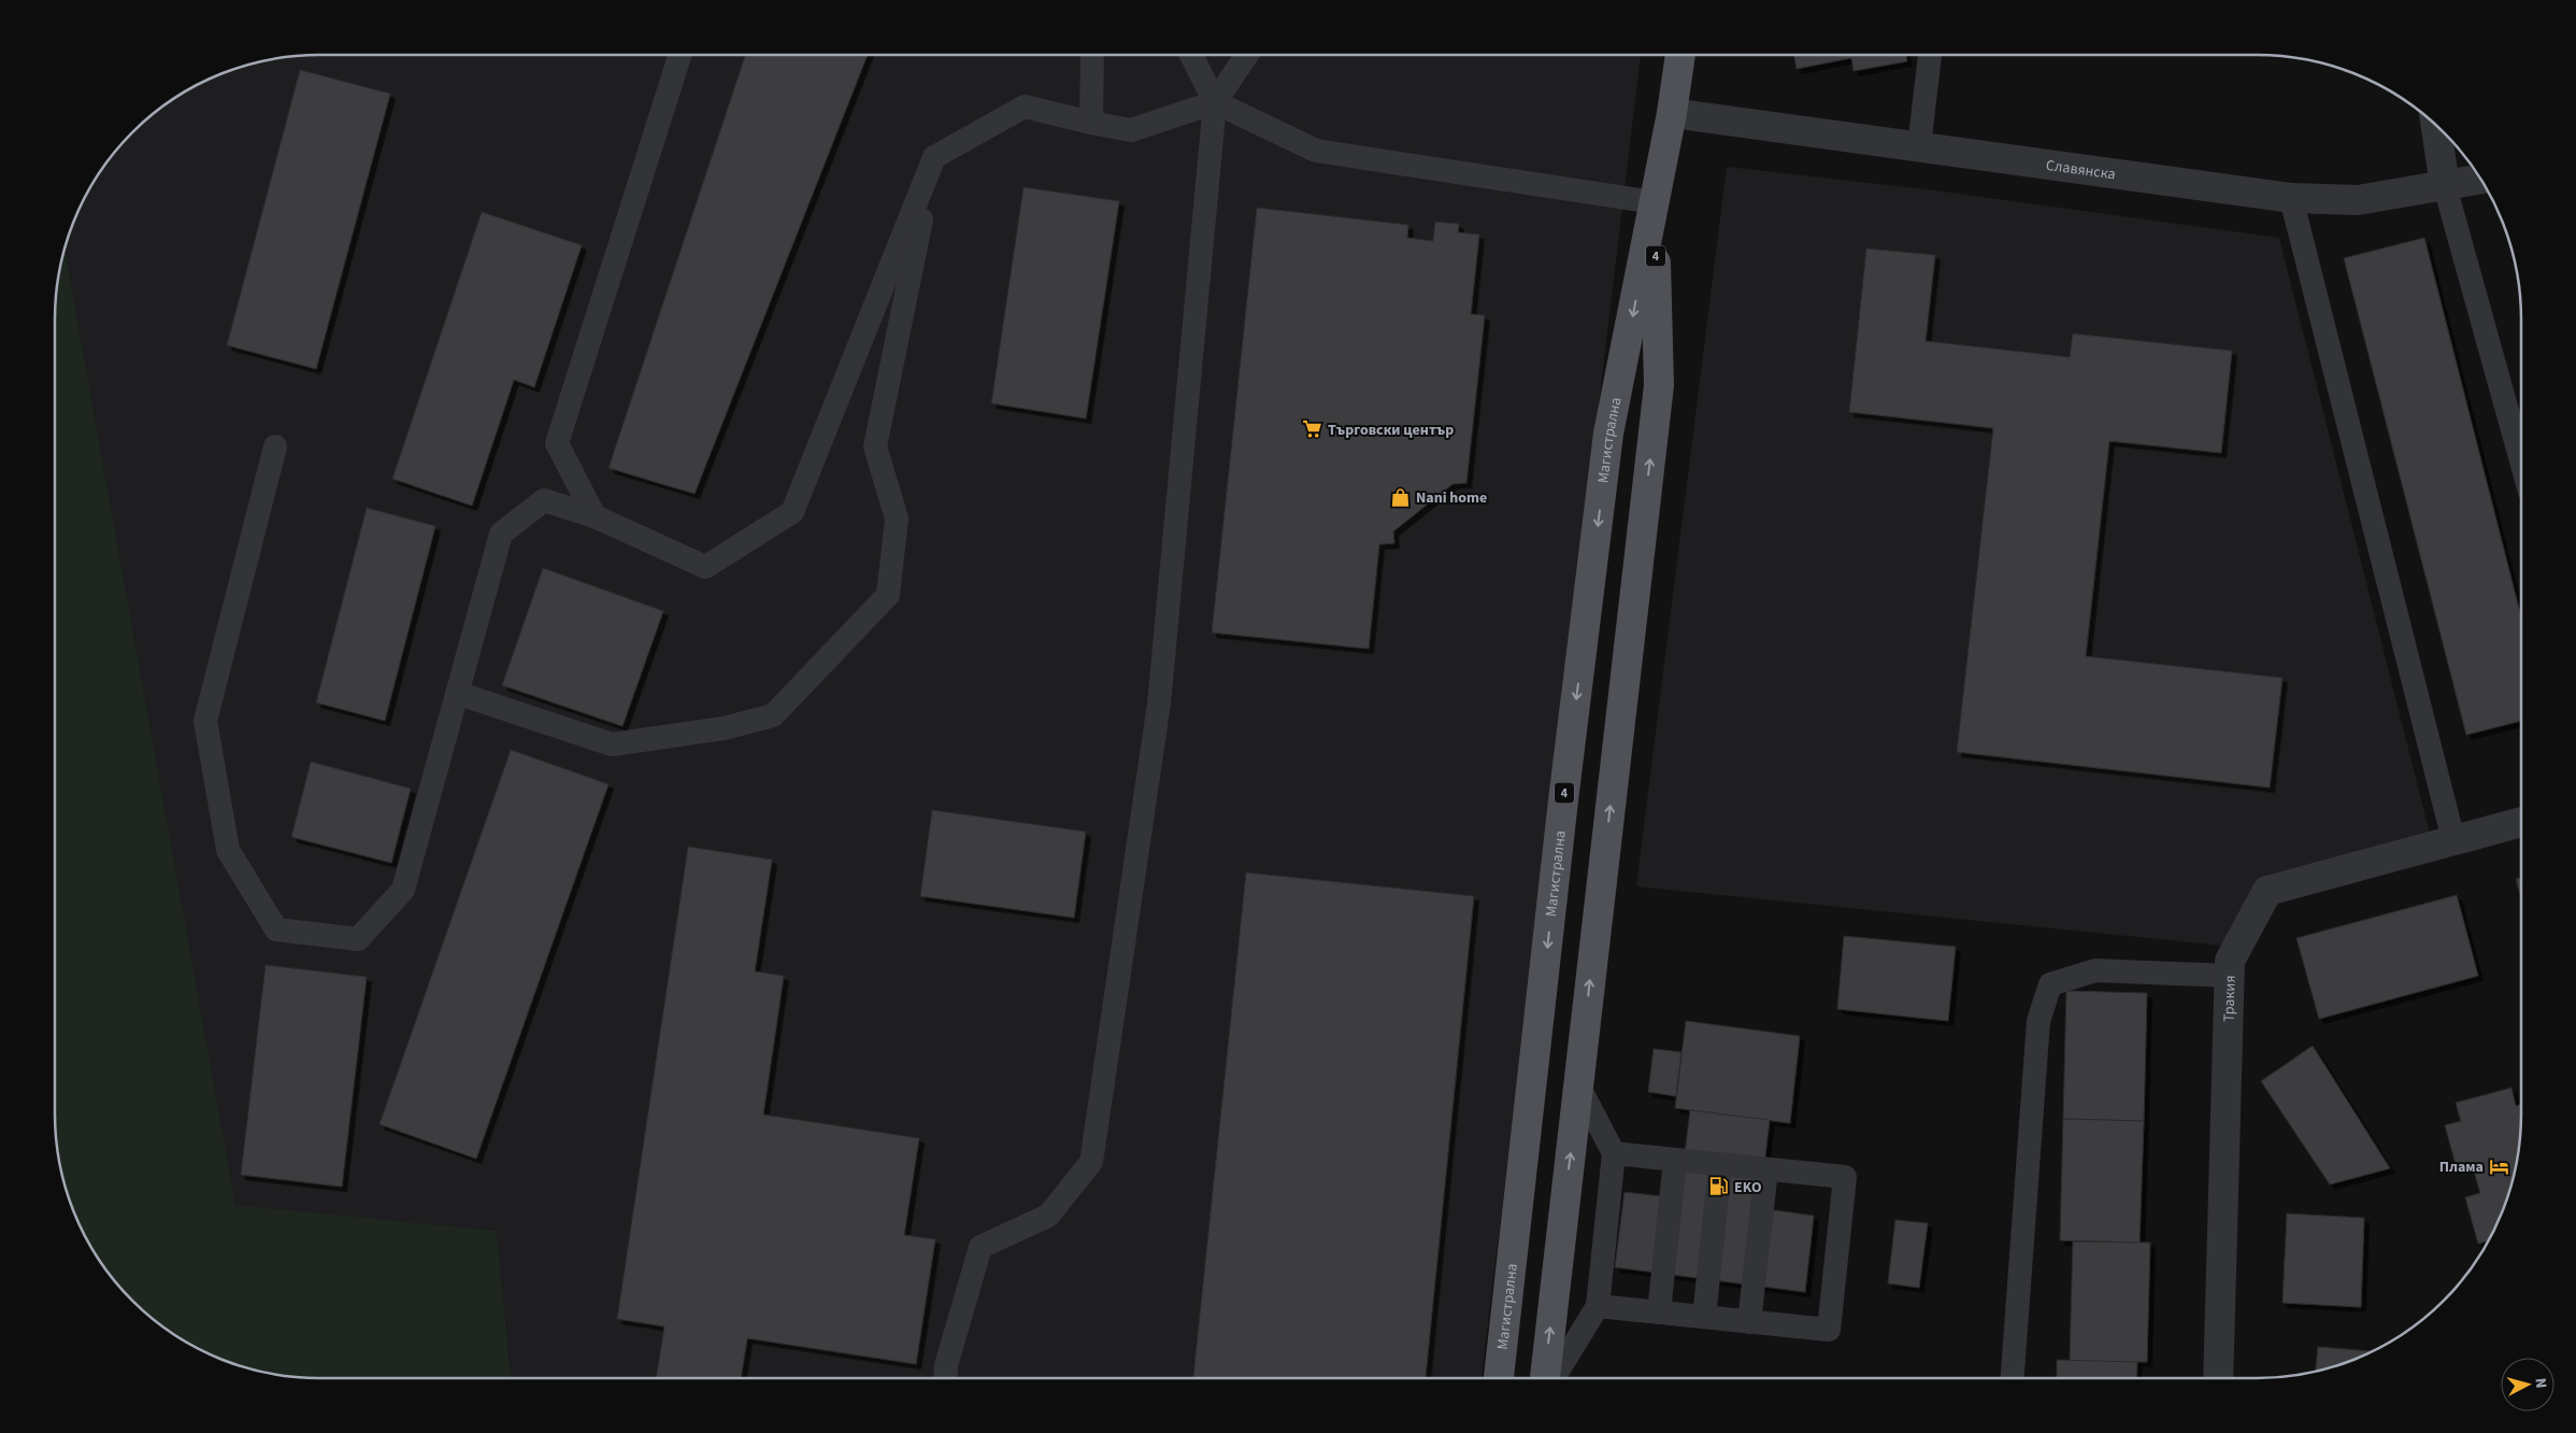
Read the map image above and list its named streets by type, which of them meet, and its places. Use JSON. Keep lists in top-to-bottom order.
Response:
{
  "streets": {
    "main road": ["4", "Магистрална"],
    "street": ["Славянска", "Тракия"]
  },
  "crossings": [
    ["Славянска", "Магистрална"]
  ],
  "places": {
    "supermarket": ["Търговски център"],
    "shop": ["Nani home"],
    "hotel": ["Плама"],
    "fuel station": ["EKO"]
  },
  "north": "right"
}
